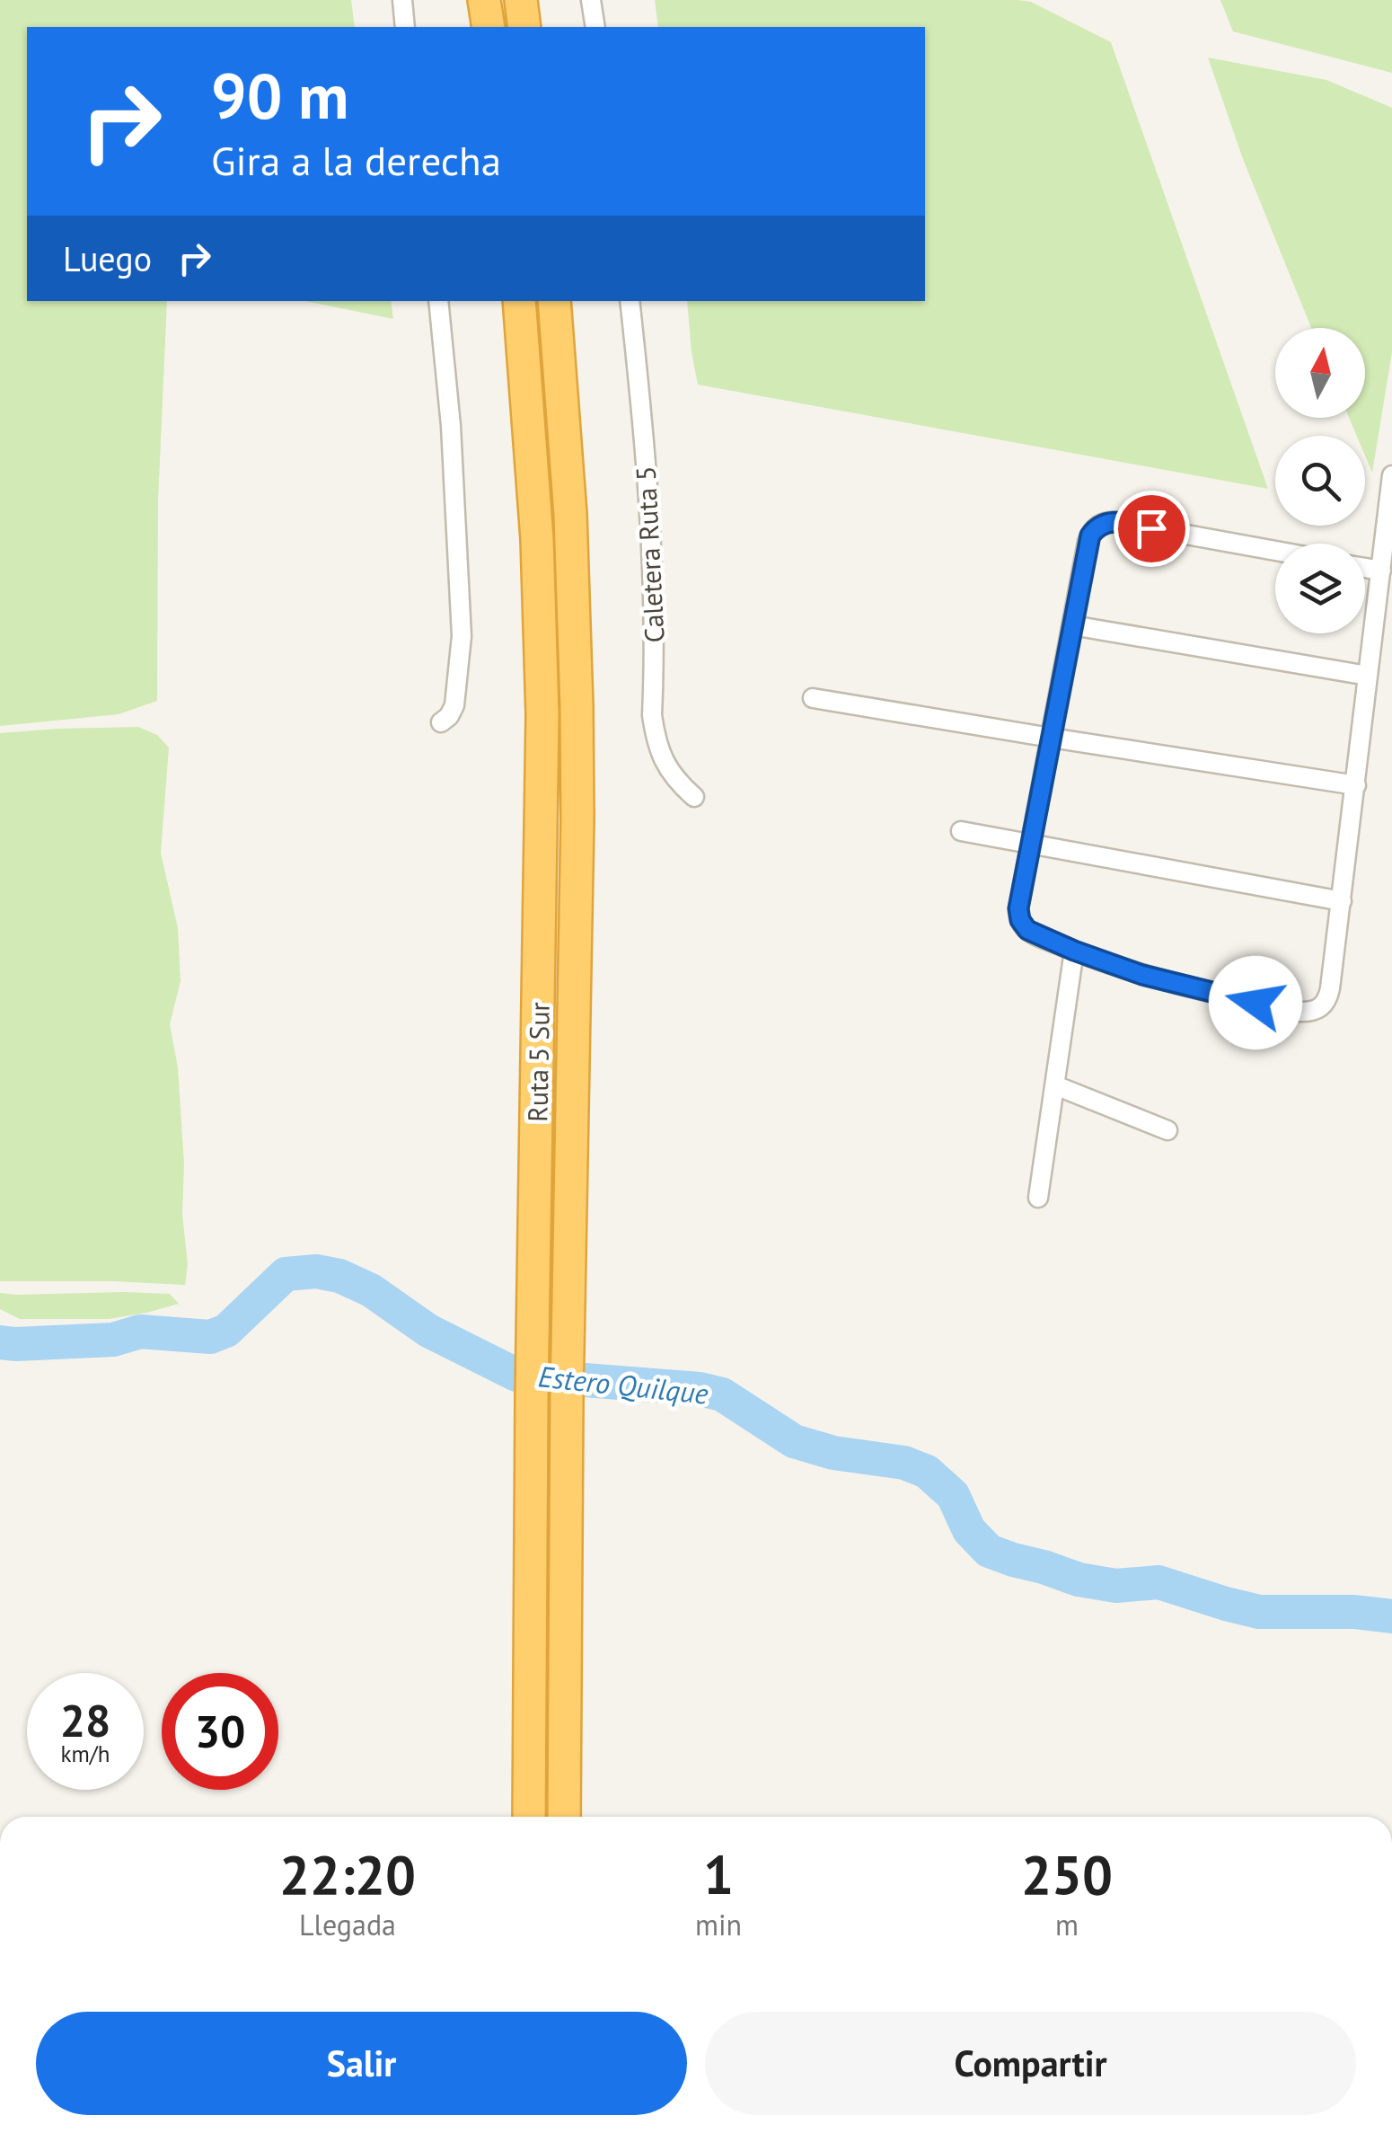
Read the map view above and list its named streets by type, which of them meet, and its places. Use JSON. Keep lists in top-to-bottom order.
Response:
{
  "streets": {
    "highway": ["Ruta 5 Sur"],
    "street": ["Caletera Ruta 5"]
  },
  "water": ["Estero Quilque"],
  "north": "top",
  "page": {
    "turn": ["90 m", "Gira a la derecha"],
    "then": "Luego",
    "speed": "28 km/h",
    "limit": "30",
    "eta": [
      "22:20",
      "Llegada",
      "1",
      "min",
      "250",
      "m"
    ],
    "buttons": ["Salir", "Compartir"]
  }
}
